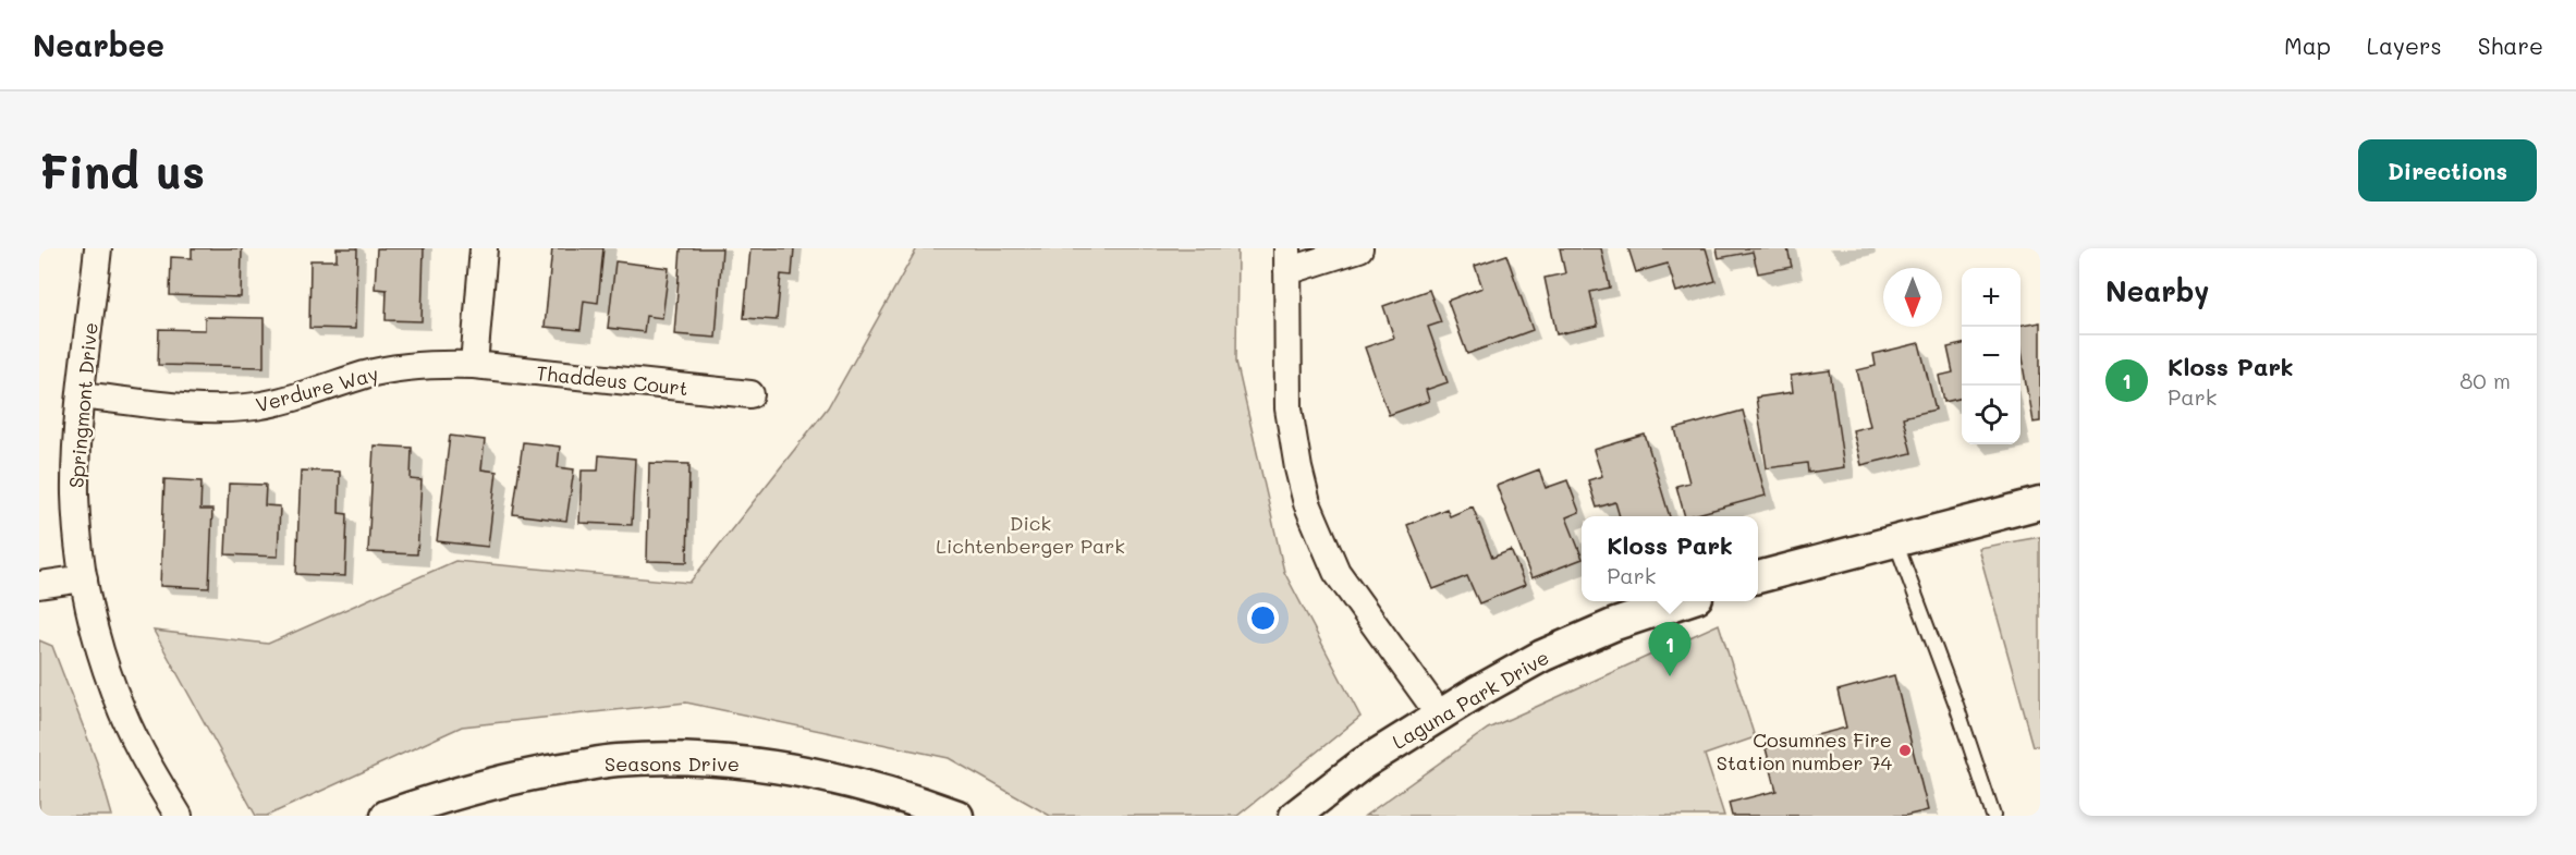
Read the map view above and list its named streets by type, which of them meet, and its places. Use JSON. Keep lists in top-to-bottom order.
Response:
{
  "streets": {
    "street": [
      "Thaddeus Court",
      "Verdure Way",
      "Springmont Drive",
      "Laguna Park Drive",
      "Seasons Drive"
    ]
  },
  "crossings": [
    ["Thaddeus Court", "Verdure Way"],
    ["Verdure Way", "Springmont Drive"]
  ],
  "parks": ["Dick Lichtenberger Park"],
  "places": ["Cosumnes Fire Station number 74"],
  "north": "bottom",
  "page": {
    "header": "Nearbee",
    "nav": ["Map", "Layers", "Share"],
    "buttons": "Directions",
    "title": "Find us",
    "heading": "Nearby",
    "map_buttons": ["+", "−"],
    "list": [
      {
        "mark": "1",
        "name": "Kloss Park",
        "note": "Park",
        "value": "80 m"
      }
    ],
    "popup": ["Kloss Park", "Park"],
    "pins": "1"
  }
}
